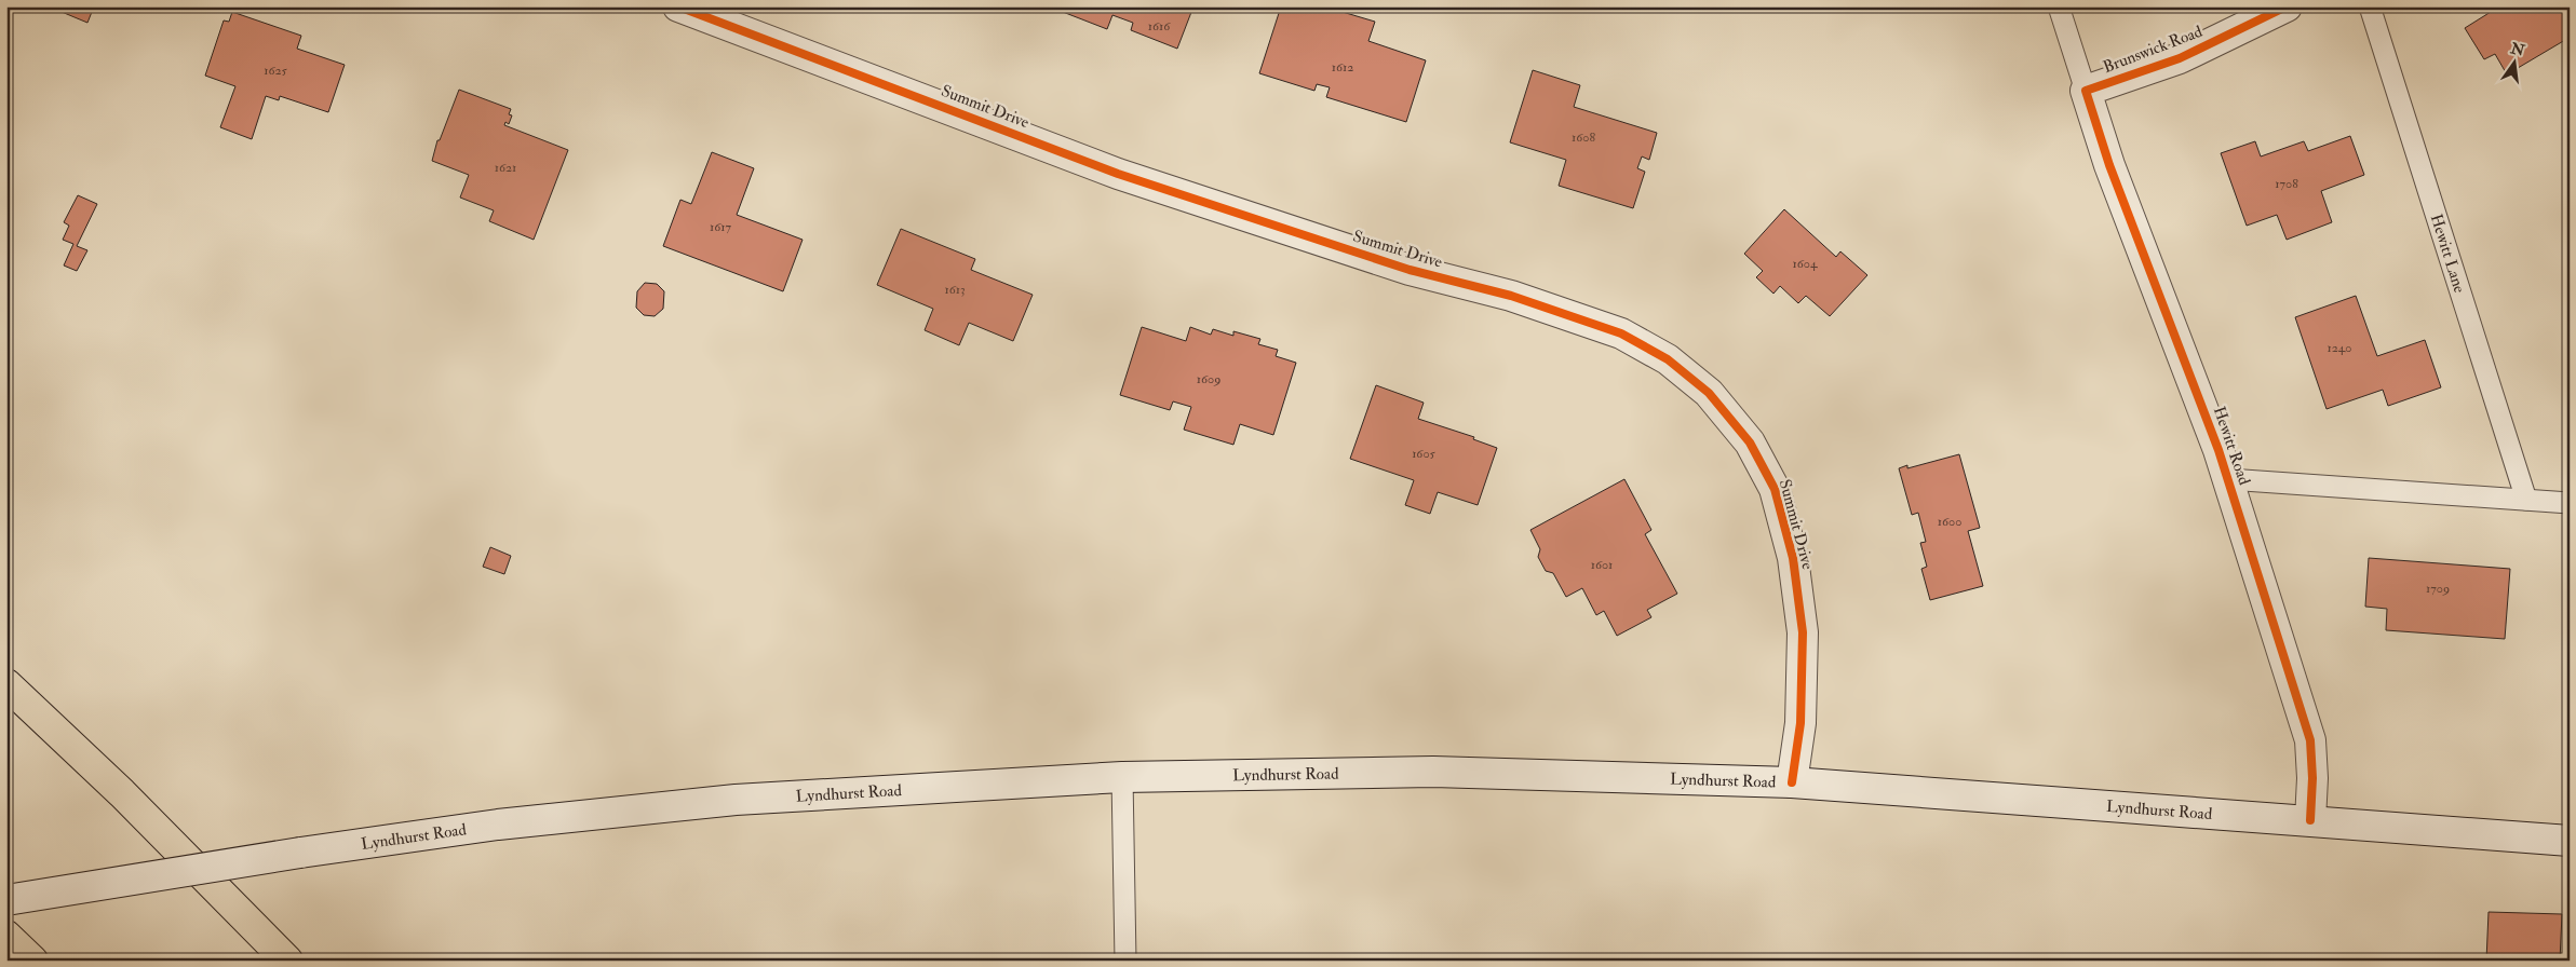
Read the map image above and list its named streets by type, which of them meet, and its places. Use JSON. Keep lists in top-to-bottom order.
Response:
{
  "streets": {
    "main road": [
      "Brunswick Road",
      "Summit Drive",
      "Hewitt Road",
      "Lyndhurst Road"
    ],
    "lane": ["Hewitt Lane"]
  },
  "crossings": [
    ["Brunswick Road", "Hewitt Road"],
    ["Summit Drive", "Lyndhurst Road"],
    ["Hewitt Road", "Lyndhurst Road"]
  ],
  "house_numbers": [
    "1616",
    "1612",
    "1625",
    "1608",
    "1621",
    "1708",
    "1617",
    "1604",
    "1613",
    "1240",
    "1609",
    "1605",
    "1600",
    "1601",
    "1709"
  ],
  "north": "top"
}
